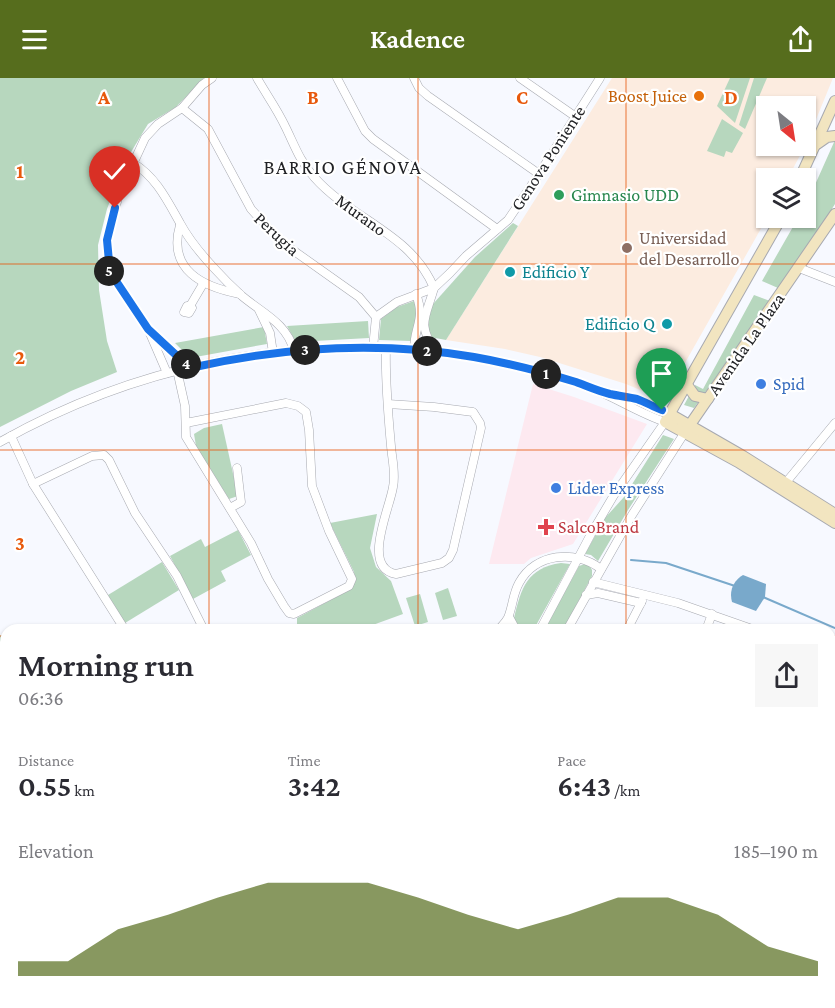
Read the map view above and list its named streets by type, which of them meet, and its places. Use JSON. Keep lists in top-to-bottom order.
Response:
{
  "streets": {
    "main road": ["Avenida La Plaza"],
    "street": ["Genova Poniente", "Murano", "Perugia"]
  },
  "crossings": [
    ["Genova Poniente", "Murano"],
    ["Genova Poniente", "Perugia"]
  ],
  "districts": ["BARRIO GÉNOVA"],
  "places": {
    "other": [
      "Boost Juice",
      "Gimnasio UDD",
      "Universidad del Desarrollo",
      "Edificio Y",
      "Edificio Q",
      "Spid",
      "Lider Express"
    ],
    "health": ["SalcoBrand"]
  },
  "north": "bottom right",
  "page": {
    "header": "Kadence",
    "pins": [
      "5",
      "3",
      "2",
      "4",
      "1"
    ],
    "heading": ["Morning run", "06:36"],
    "stats": [
      ["Distance", "0.55 km"],
      ["Time", "3:42"],
      ["Pace", "6:43 /km"]
    ],
    "chart": ["Elevation", "185–190 m"]
  },
  "grid": {
    "columns": [
      "A",
      "B",
      "C",
      "D"
    ],
    "rows": ["1", "2", "3"]
  }
}
